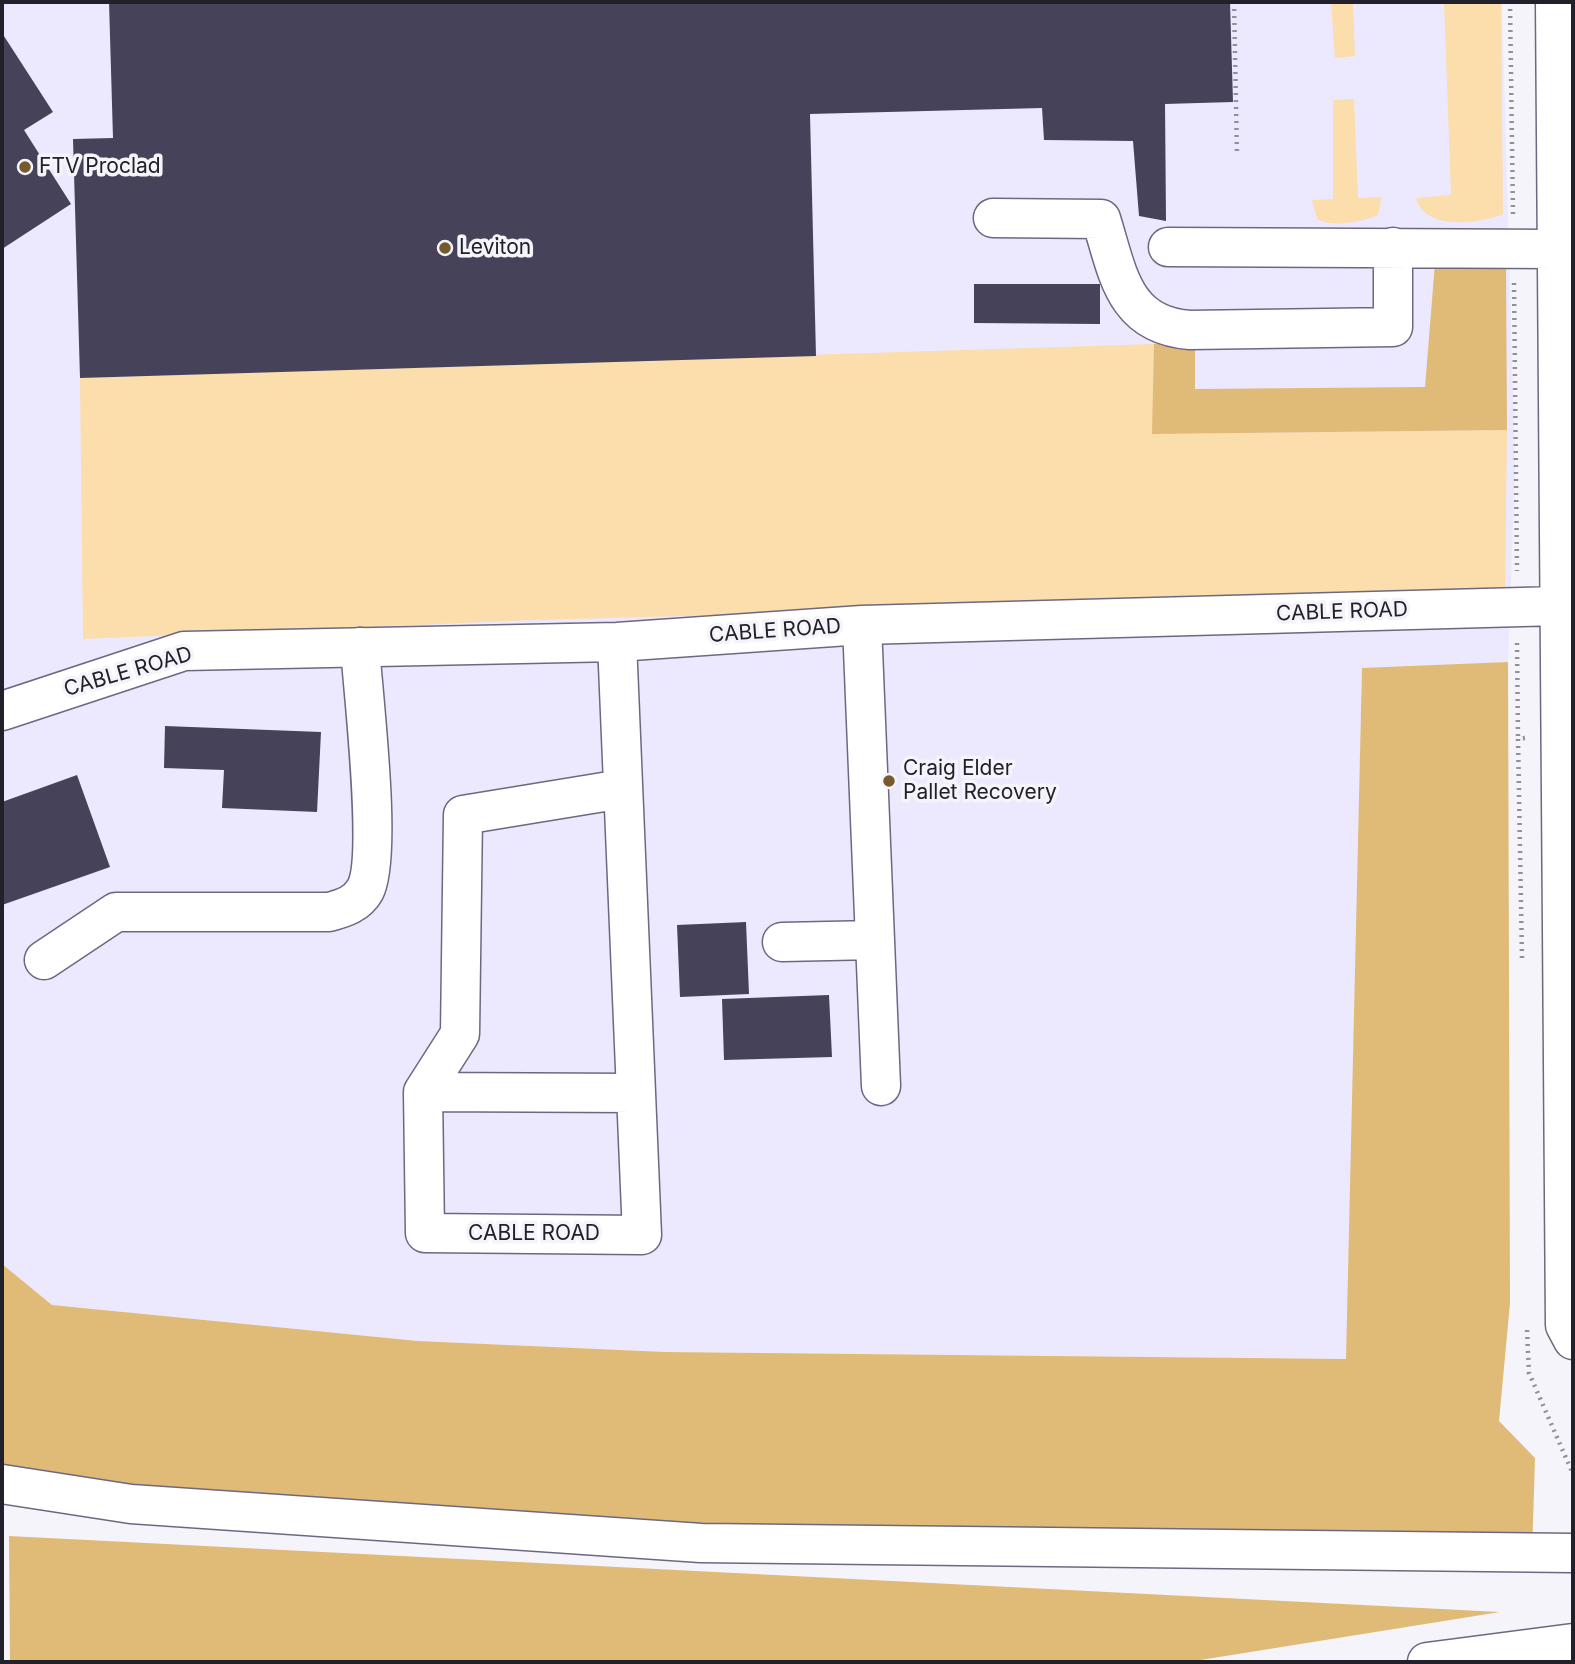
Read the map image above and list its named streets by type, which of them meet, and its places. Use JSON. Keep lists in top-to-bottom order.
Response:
{
  "streets": {
    "street": ["CABLE ROAD"]
  },
  "places": ["FTV Proclad", "Leviton", "Craig Elder Pallet Recovery"]
}
